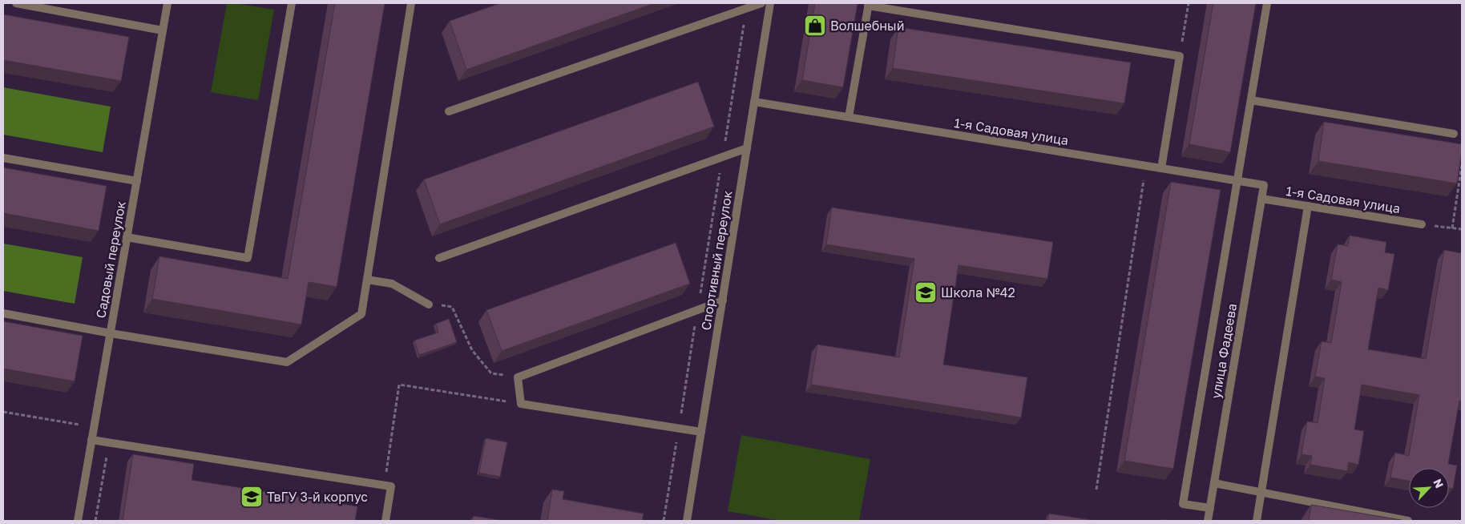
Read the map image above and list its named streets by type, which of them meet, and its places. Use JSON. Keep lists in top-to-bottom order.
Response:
{
  "streets": {
    "street": [
      "1-я Садовая улица",
      "Садовый переулок",
      "Спортивный переулок",
      "улица Фадеева"
    ]
  },
  "crossings": [
    ["1-я Садовая улица", "Спортивный переулок"],
    ["1-я Садовая улица", "улица Фадеева"]
  ],
  "places": {
    "shop": ["Волшебный"],
    "school or university": ["Школа №42", "ТвГУ 3-й корпус"]
  },
  "north": "top right"
}
